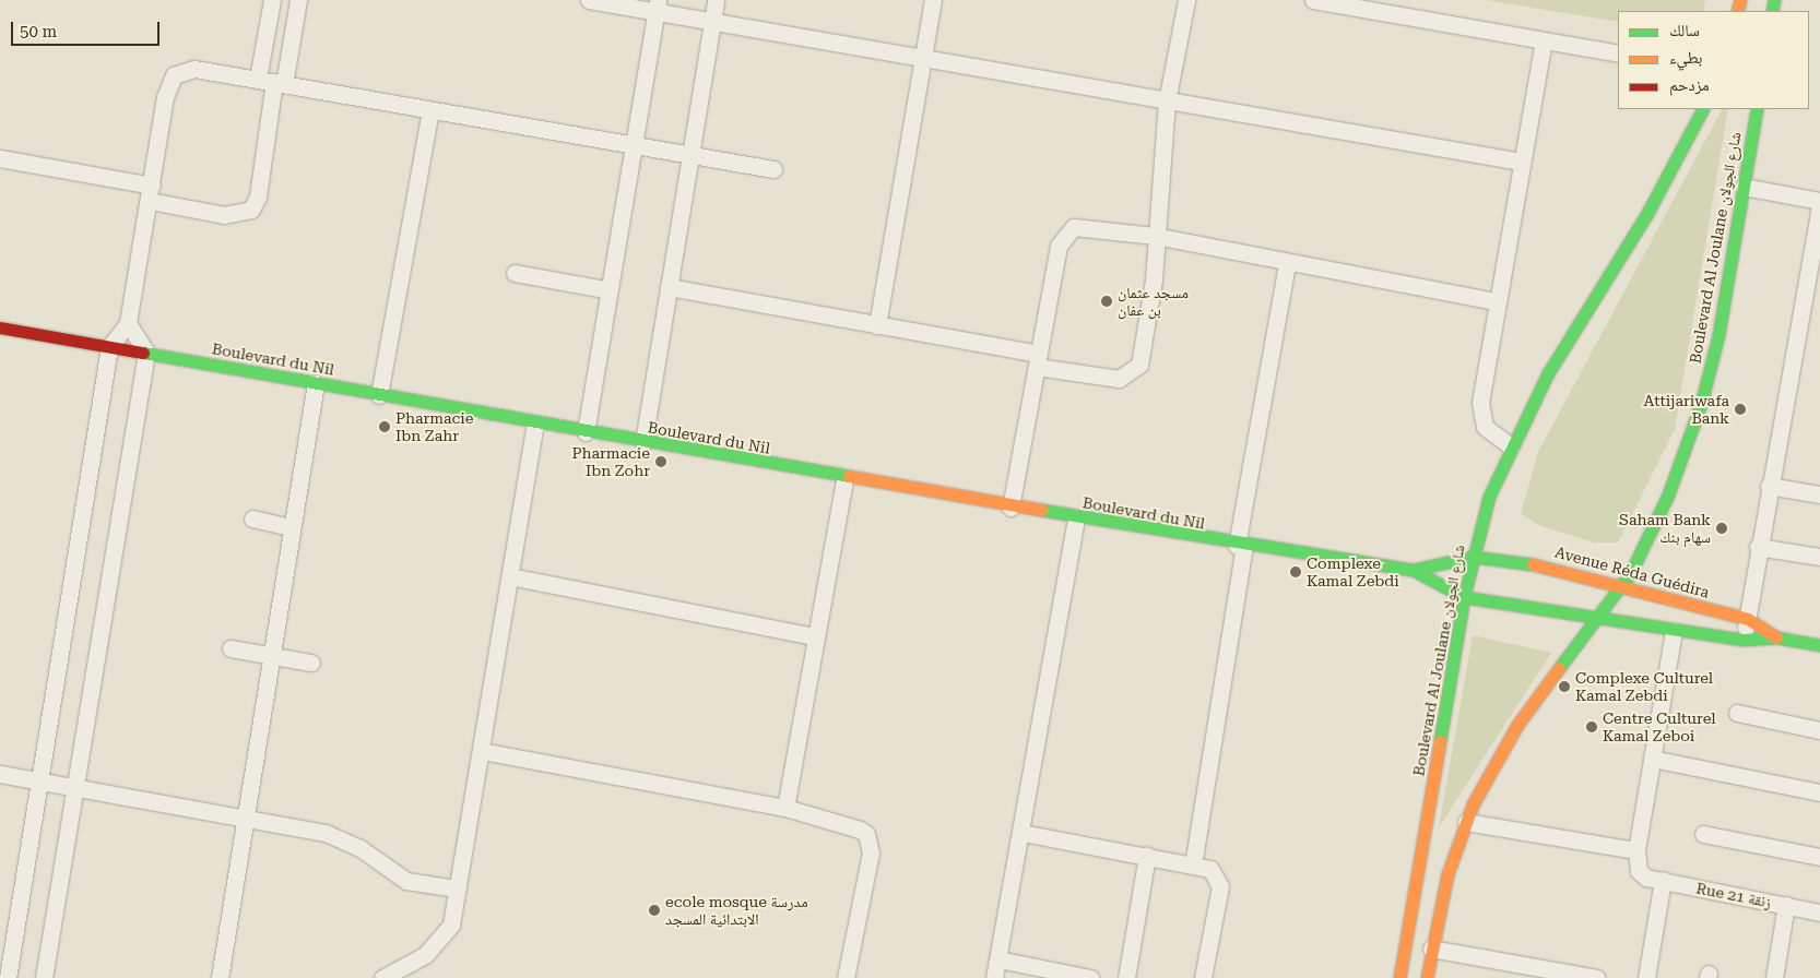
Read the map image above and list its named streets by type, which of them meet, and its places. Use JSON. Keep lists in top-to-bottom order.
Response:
{
  "streets": {
    "street": [
      "Boulevard Al Joulane شارع الجولان",
      "Boulevard du Nil",
      "Avenue Réda Guédira",
      "Rue 21 زنقة"
    ]
  },
  "crossings": [
    ["Boulevard Al Joulane شارع الجولان", "Boulevard du Nil"],
    ["Boulevard Al Joulane شارع الجولان", "Avenue Réda Guédira"],
    ["Boulevard du Nil", "Avenue Réda Guédira"]
  ],
  "places": [
    "مسجد عثمان بن عفان",
    "Attijariwafa Bank",
    "Pharmacie Ibn Zahr",
    "Pharmacie Ibn Zohr",
    "Saham Bank سهام بنك",
    "Complexe Kamal Zebdi",
    "Complexe Culturel Kamal Zebdi",
    "Centre Culturel Kamal Zeboi",
    "ecole mosque مدرسة الابتدائية المسجد"
  ],
  "legend": ["سالك", "بطيء", "مزدحم"],
  "scale_bar": "50 m"
}
